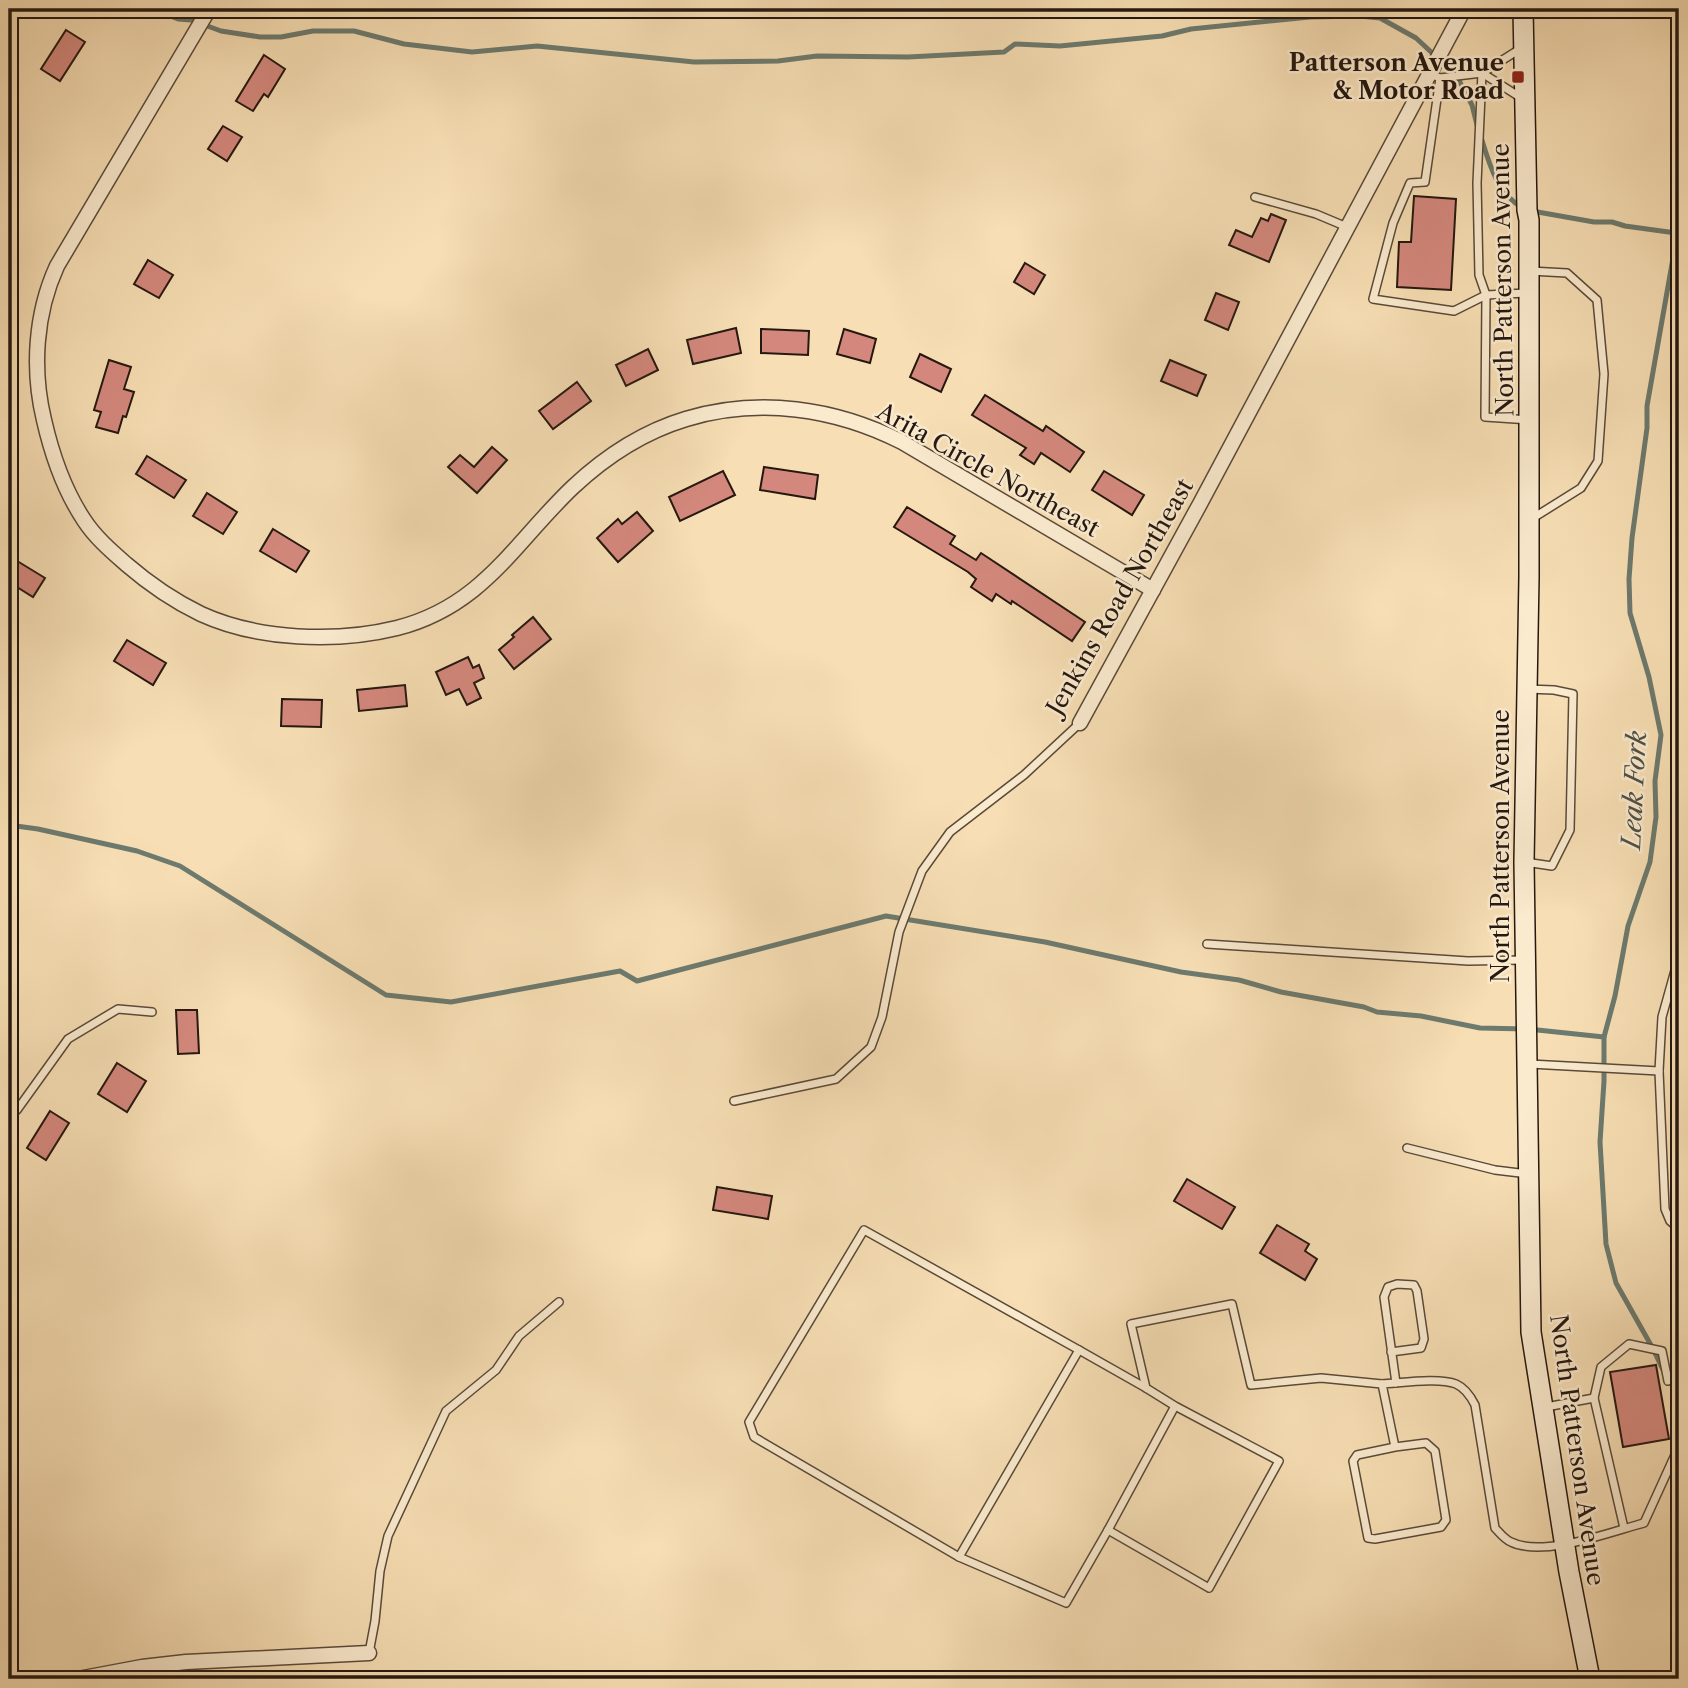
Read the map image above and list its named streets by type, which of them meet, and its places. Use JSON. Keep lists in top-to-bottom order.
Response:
{
  "streets": {
    "main road": ["North Patterson Avenue"],
    "street": ["Arita Circle Northeast", "Jenkins Road Northeast"]
  },
  "crossings": [
    ["Arita Circle Northeast", "Jenkins Road Northeast"]
  ],
  "water": ["Leak Fork"],
  "places": {
    "transit": ["Patterson Avenue & Motor Road"]
  }
}
